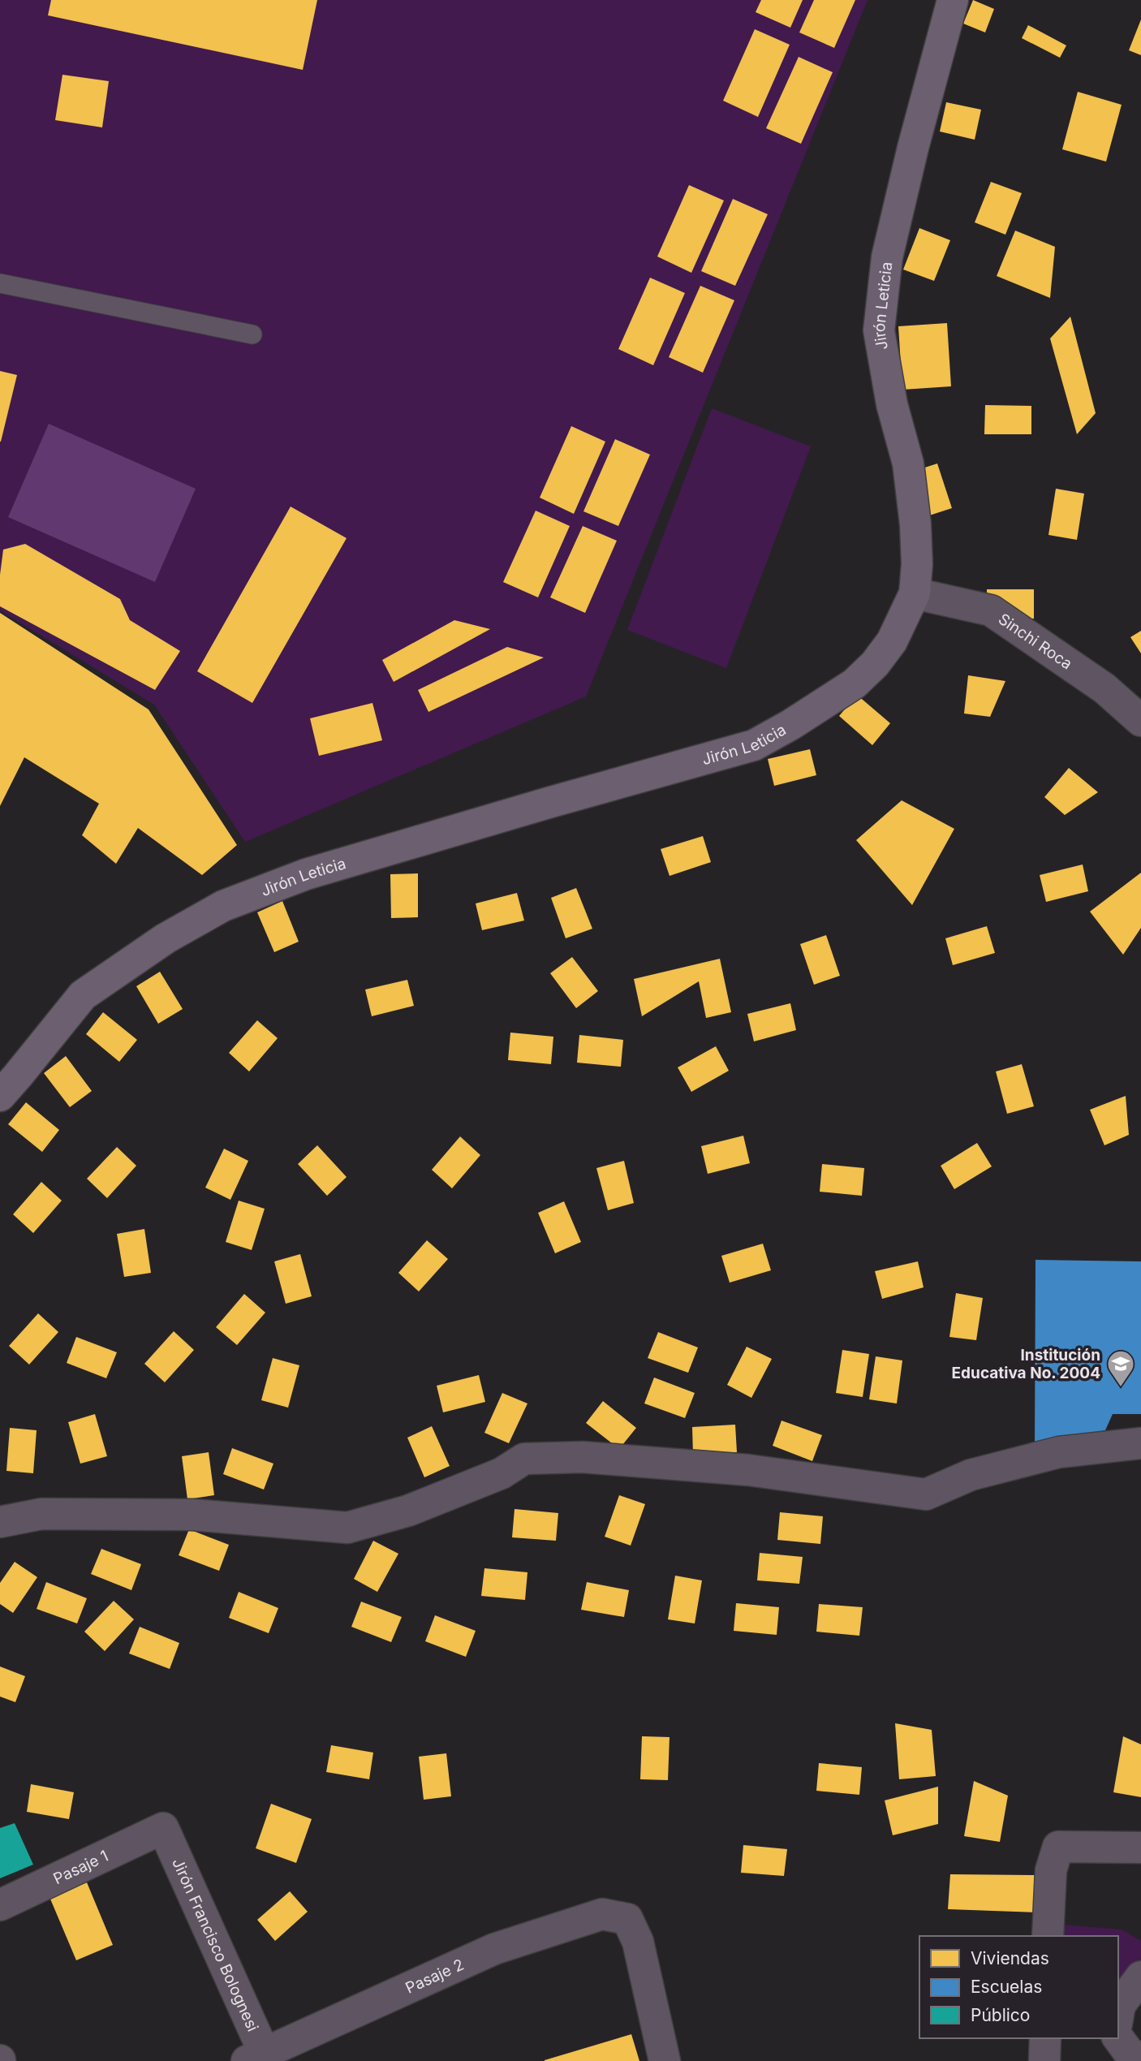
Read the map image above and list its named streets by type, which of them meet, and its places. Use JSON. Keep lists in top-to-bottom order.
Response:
{
  "streets": {
    "street": [
      "Jirón Leticia",
      "Sinchi Roca",
      "Pasaje 1",
      "Jirón Francisco Bolognesi",
      "Pasaje 2"
    ]
  },
  "crossings": [
    ["Jirón Leticia", "Sinchi Roca"],
    ["Pasaje 1", "Jirón Francisco Bolognesi"],
    ["Jirón Francisco Bolognesi", "Pasaje 2"]
  ],
  "places": {
    "school or university": ["Institución Educativa No. 2004"]
  },
  "legend": ["Viviendas", "Escuelas", "Público"]
}
